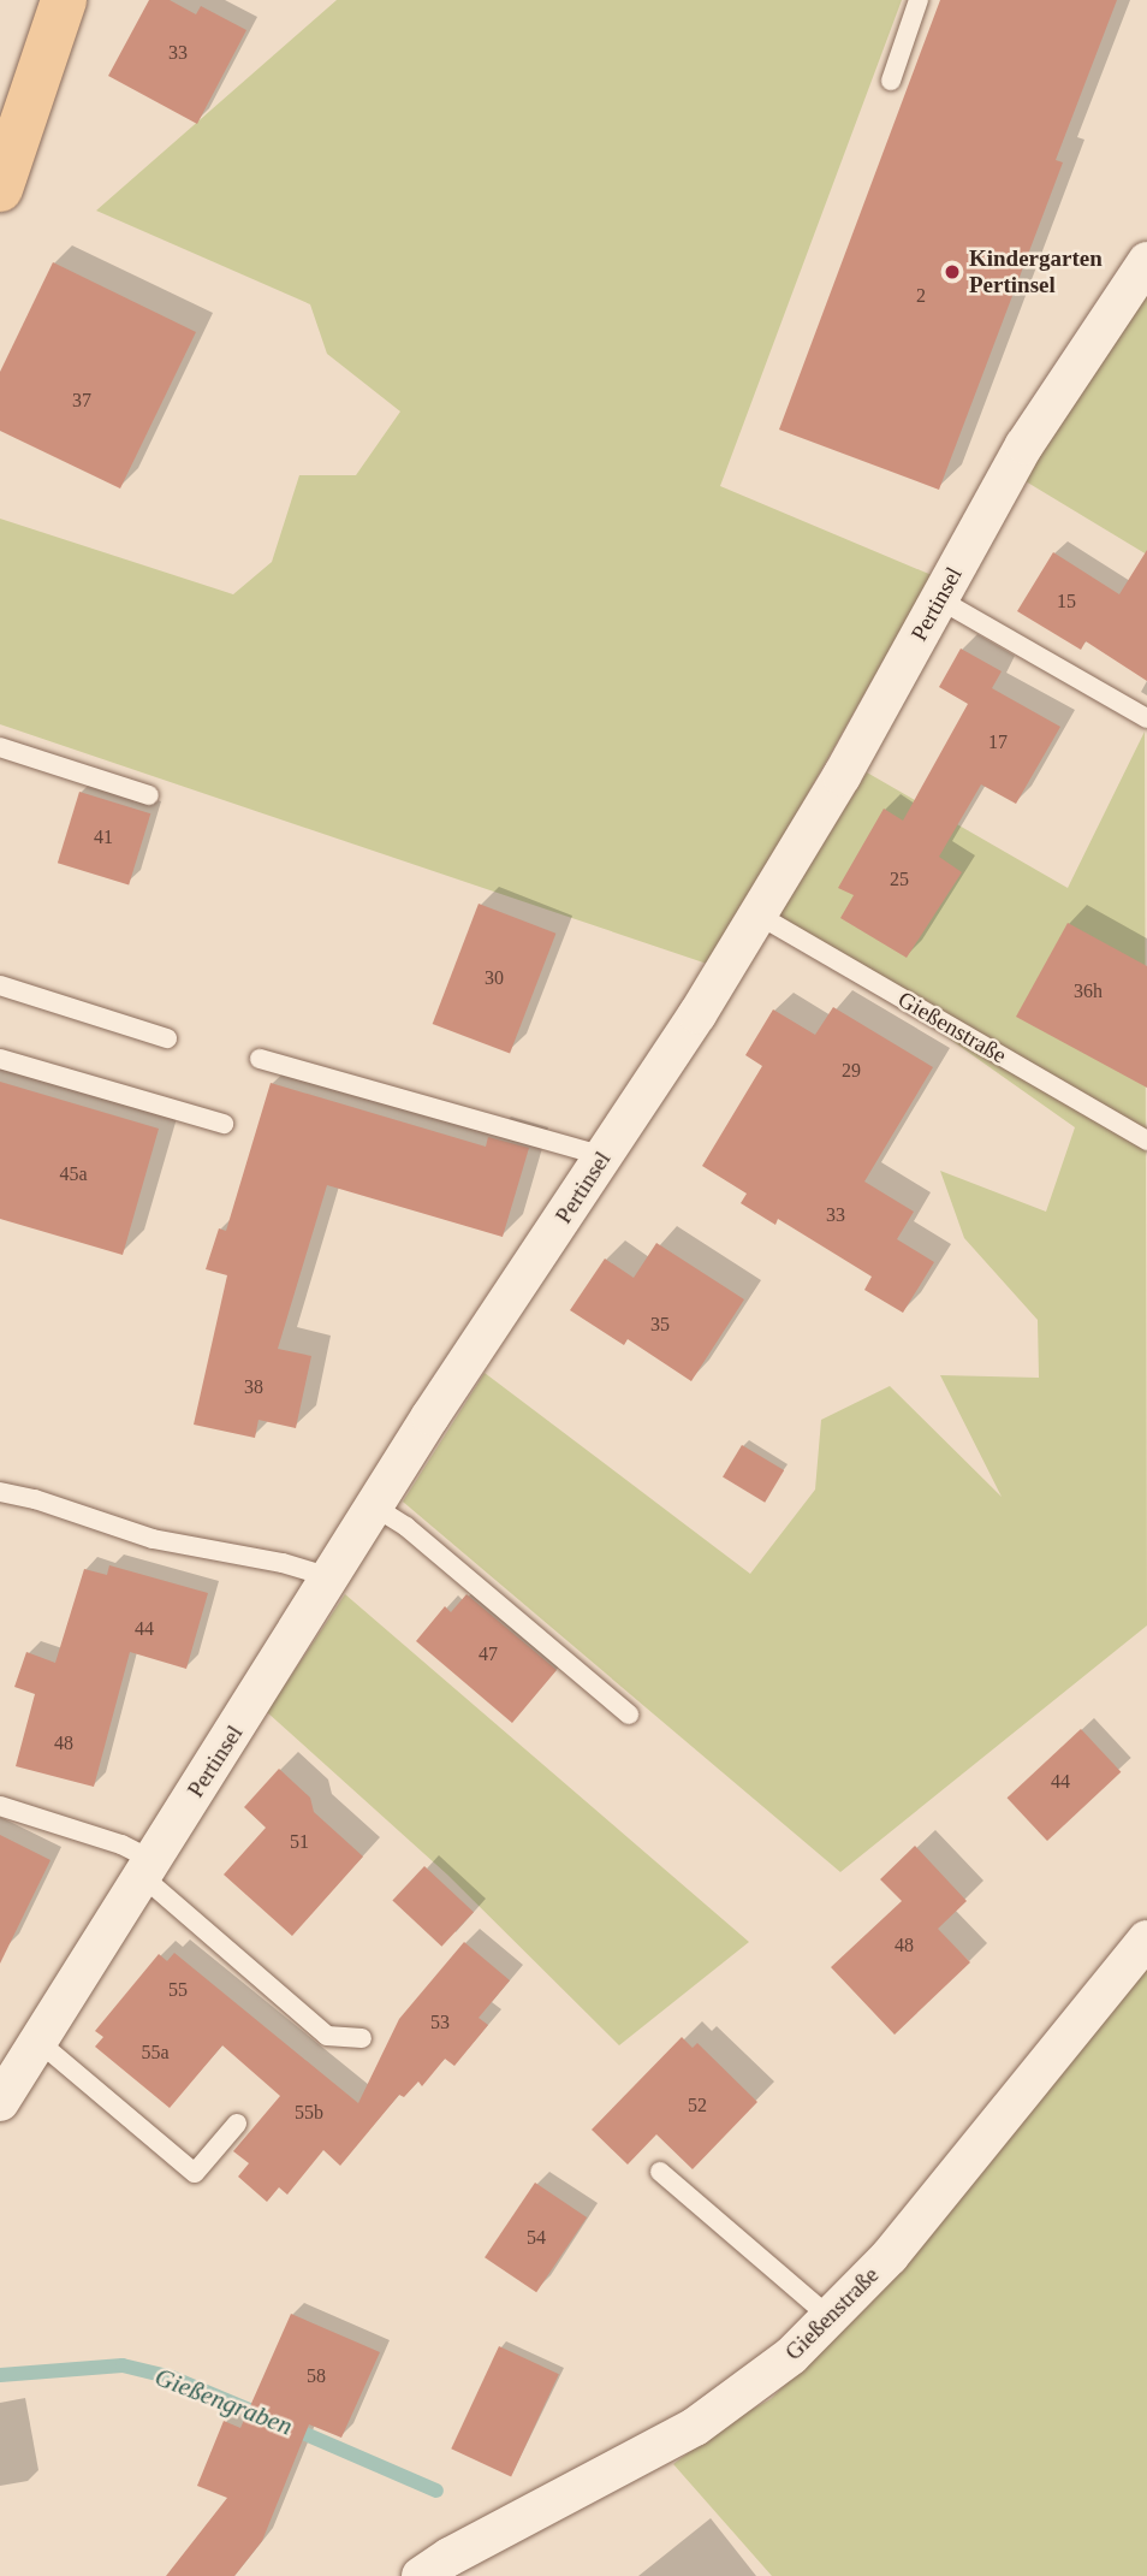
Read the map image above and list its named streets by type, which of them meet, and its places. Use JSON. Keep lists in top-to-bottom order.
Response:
{
  "streets": {
    "street": ["Pertinsel", "Gießenstraße"]
  },
  "crossings": [
    ["Pertinsel", "Gießenstraße"]
  ],
  "water": ["Gießengraben"],
  "places": ["Kindergarten Pertinsel"],
  "house_numbers": [
    "33",
    "2",
    "37",
    "15",
    "17",
    "41",
    "25",
    "30",
    "36h",
    "29",
    "45a",
    "33",
    "35",
    "38",
    "44",
    "47",
    "48",
    "44",
    "51",
    "48",
    "55",
    "53",
    "55a",
    "52",
    "55b",
    "54",
    "58"
  ]
}
